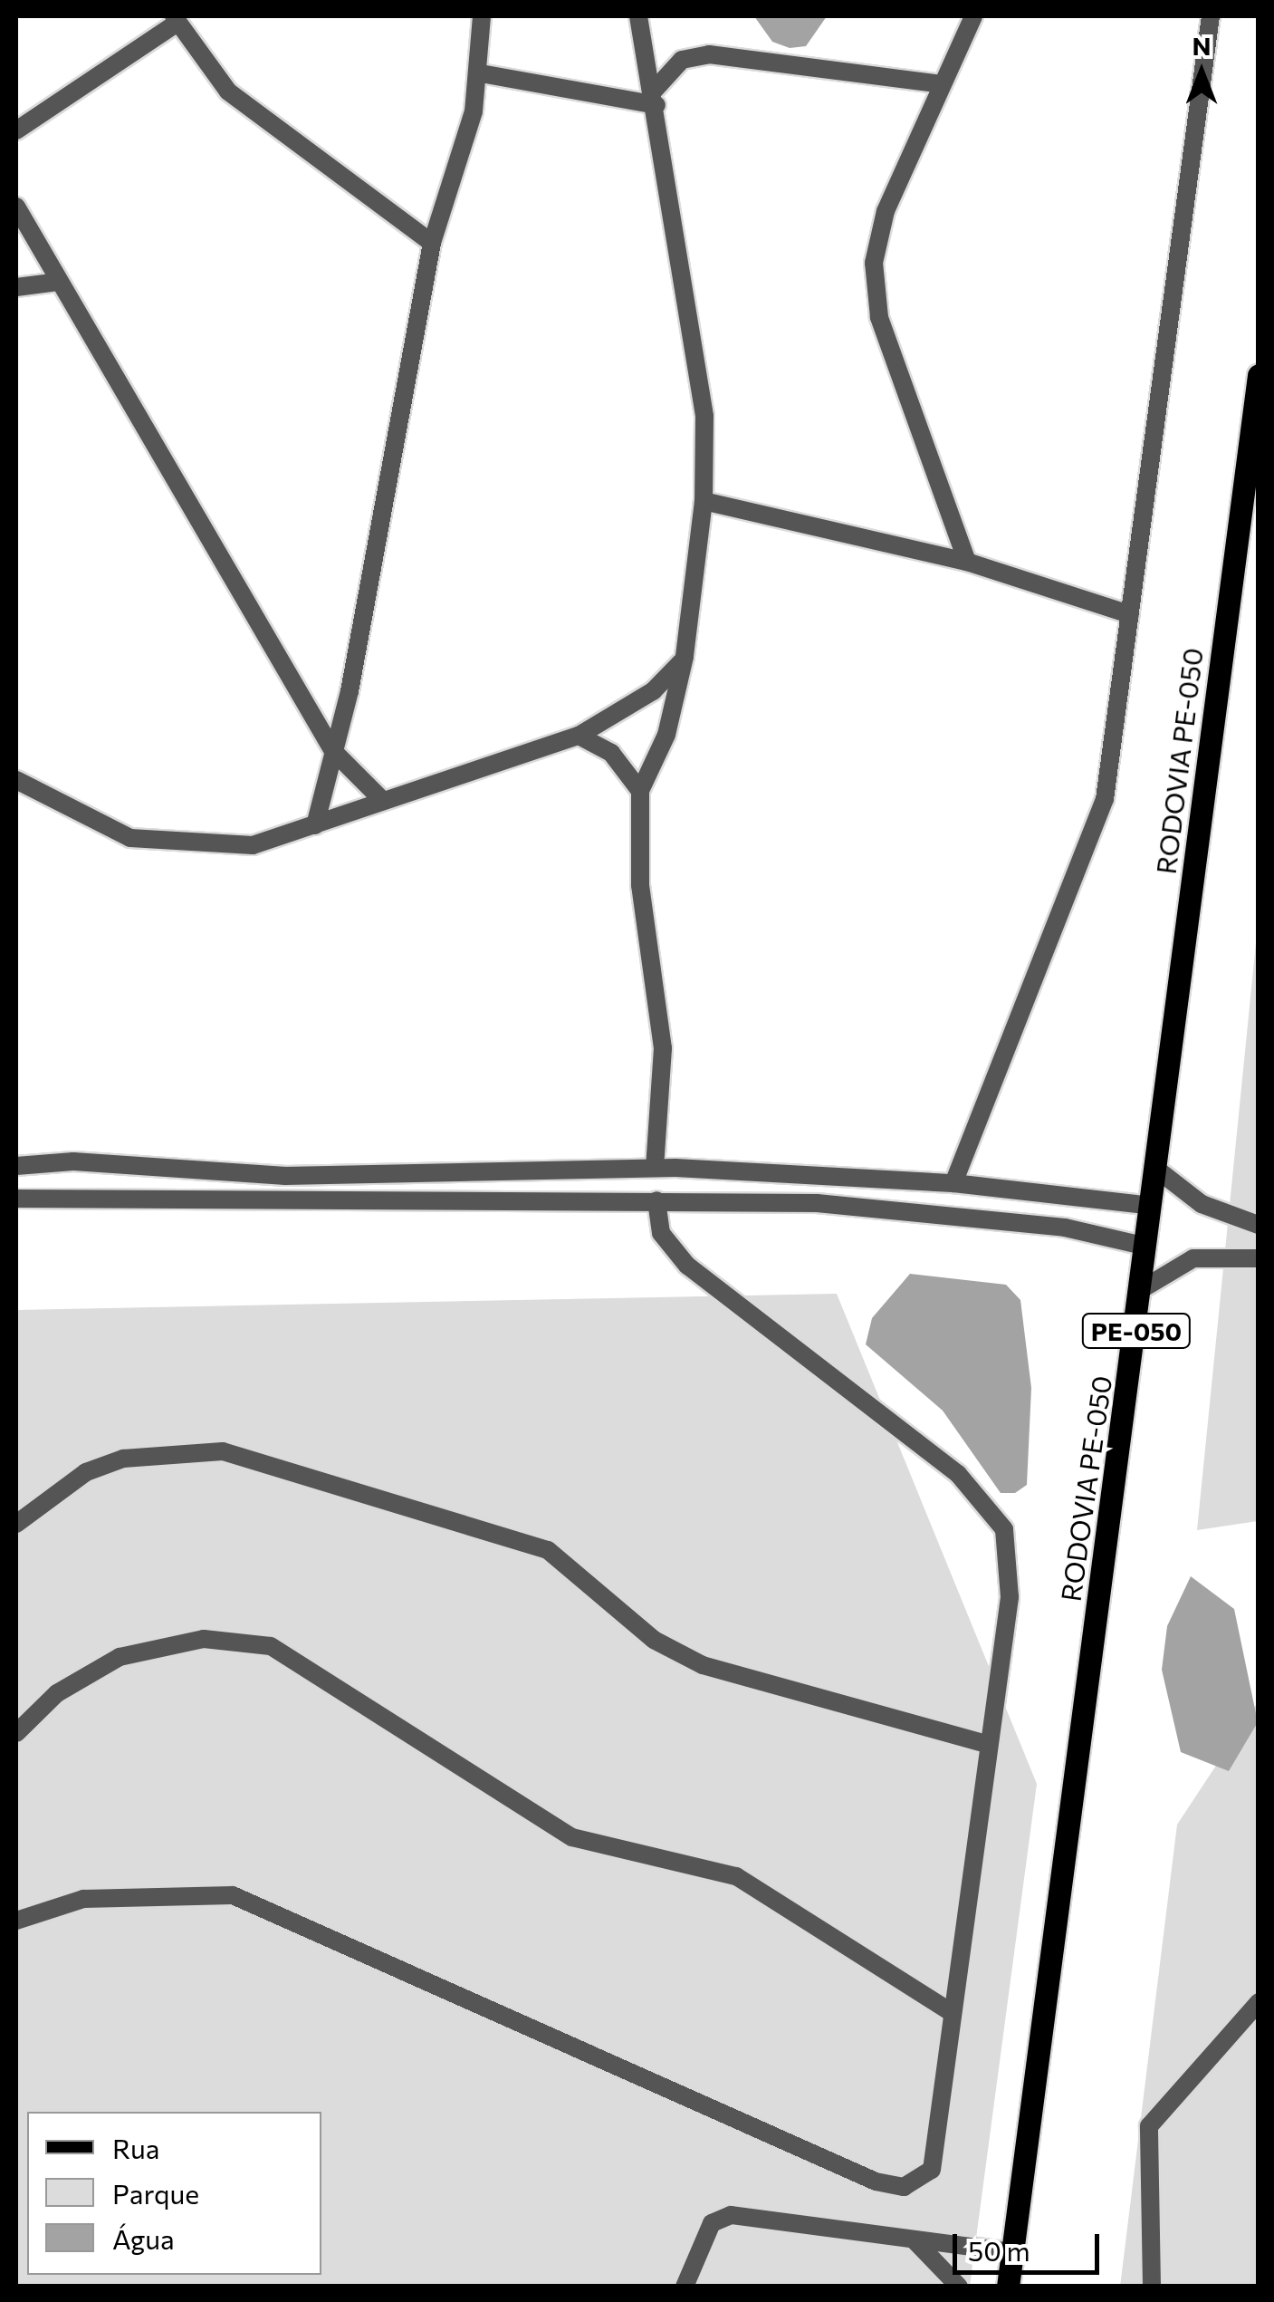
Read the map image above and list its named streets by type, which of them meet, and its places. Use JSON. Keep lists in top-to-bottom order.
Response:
{
  "streets": {
    "main road": ["RODOVIA PE-050", "PE-050"]
  },
  "legend": ["Rua", "Parque", "Água"],
  "scale_bar": "50 m",
  "north": "top"
}
